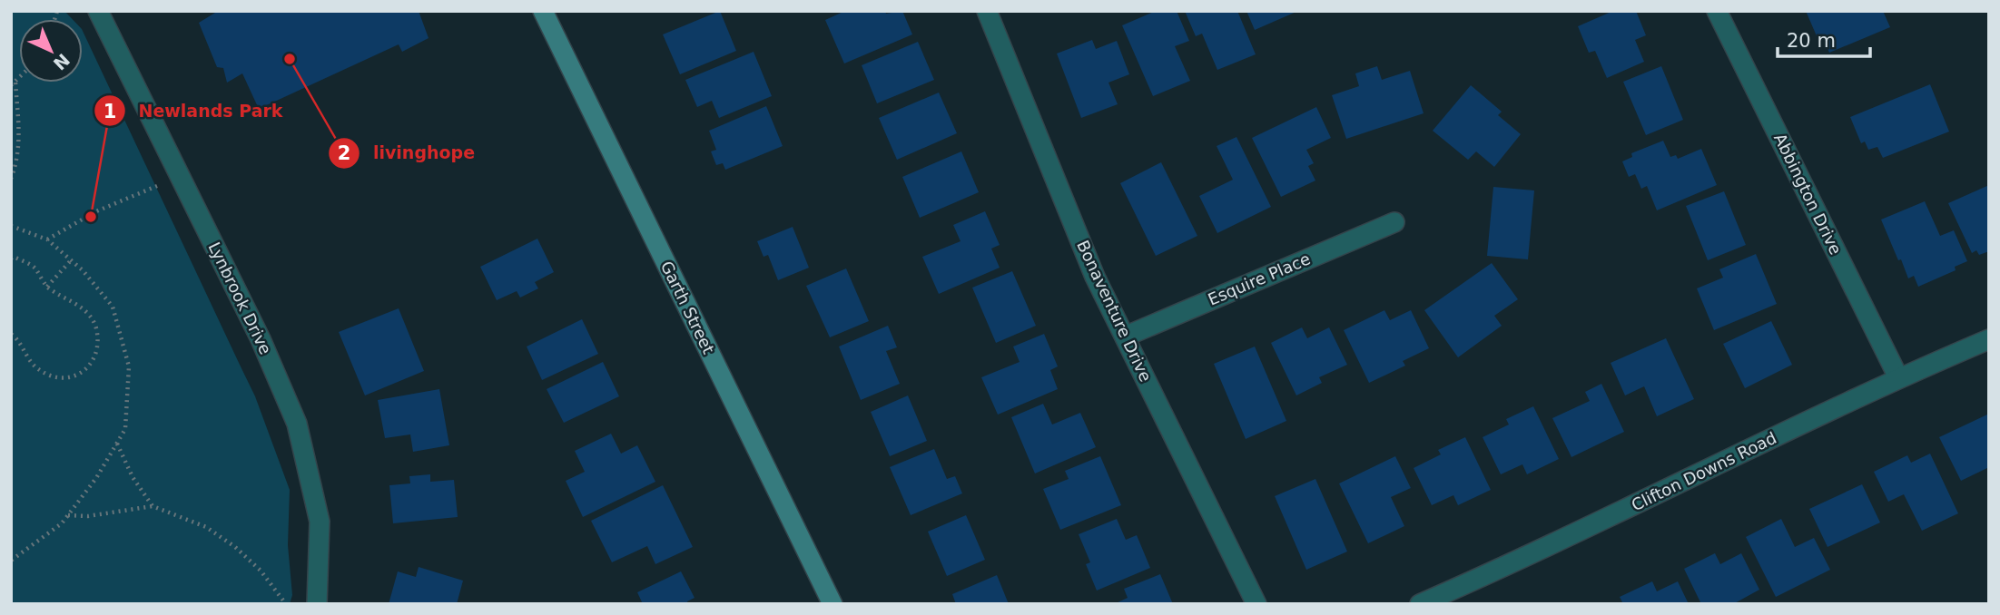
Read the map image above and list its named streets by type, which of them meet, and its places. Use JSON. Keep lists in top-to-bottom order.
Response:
{
  "streets": {
    "main road": ["Garth Street"],
    "street": [
      "Abbington Drive",
      "Esquire Place",
      "Lynbrook Drive",
      "Bonaventure Drive",
      "Clifton Downs Road"
    ]
  },
  "crossings": [
    ["Abbington Drive", "Clifton Downs Road"],
    ["Esquire Place", "Bonaventure Drive"]
  ],
  "places": ["livinghope", "Newlands Park"],
  "scale_bar": "20 m",
  "north": "bottom right"
}
